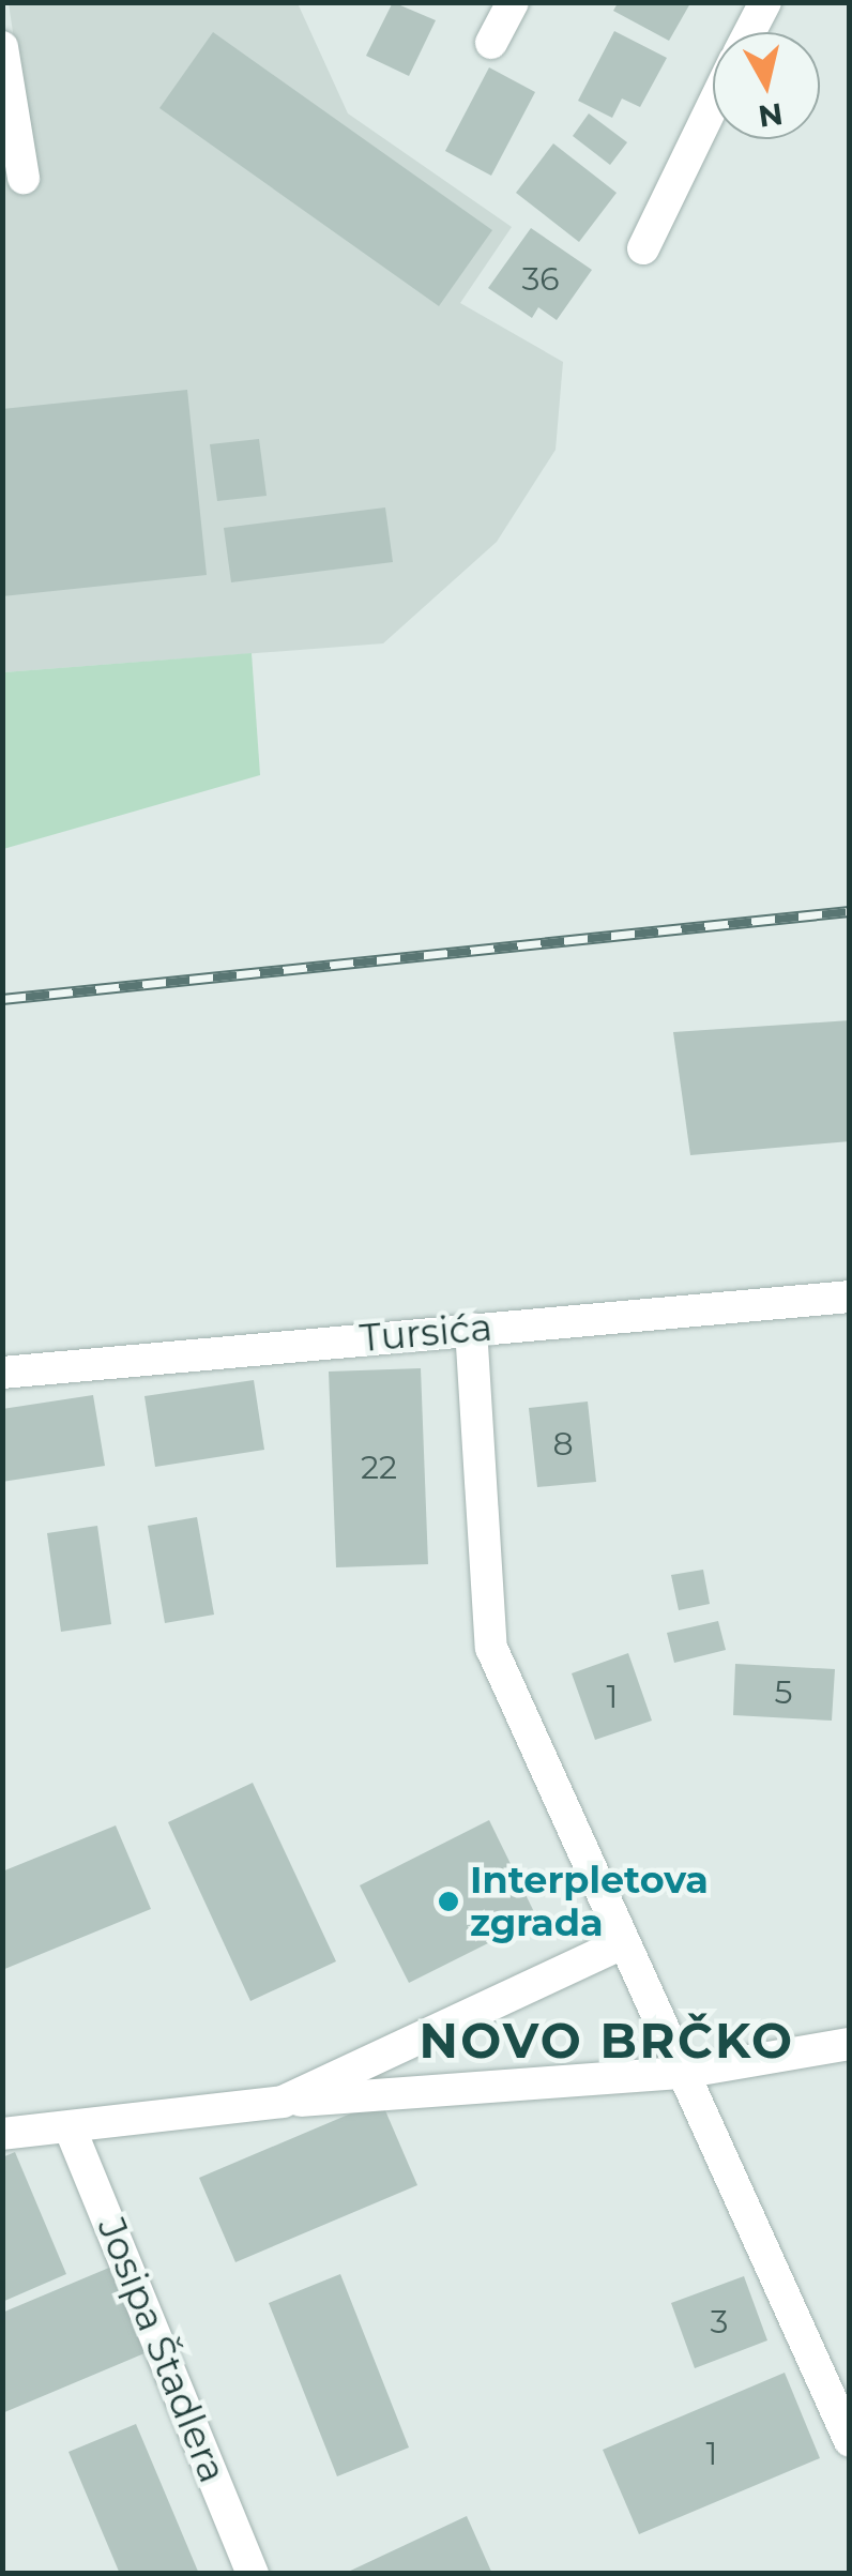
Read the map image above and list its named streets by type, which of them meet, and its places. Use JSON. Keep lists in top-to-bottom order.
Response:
{
  "streets": {
    "street": ["Tursića", "Josipa Štadlera"]
  },
  "districts": ["NOVO BRČKO"],
  "places": ["Interpletova zgrada"],
  "house_numbers": [
    "36",
    "8",
    "22",
    "5",
    "1",
    "3",
    "1"
  ],
  "north": "bottom"
}
